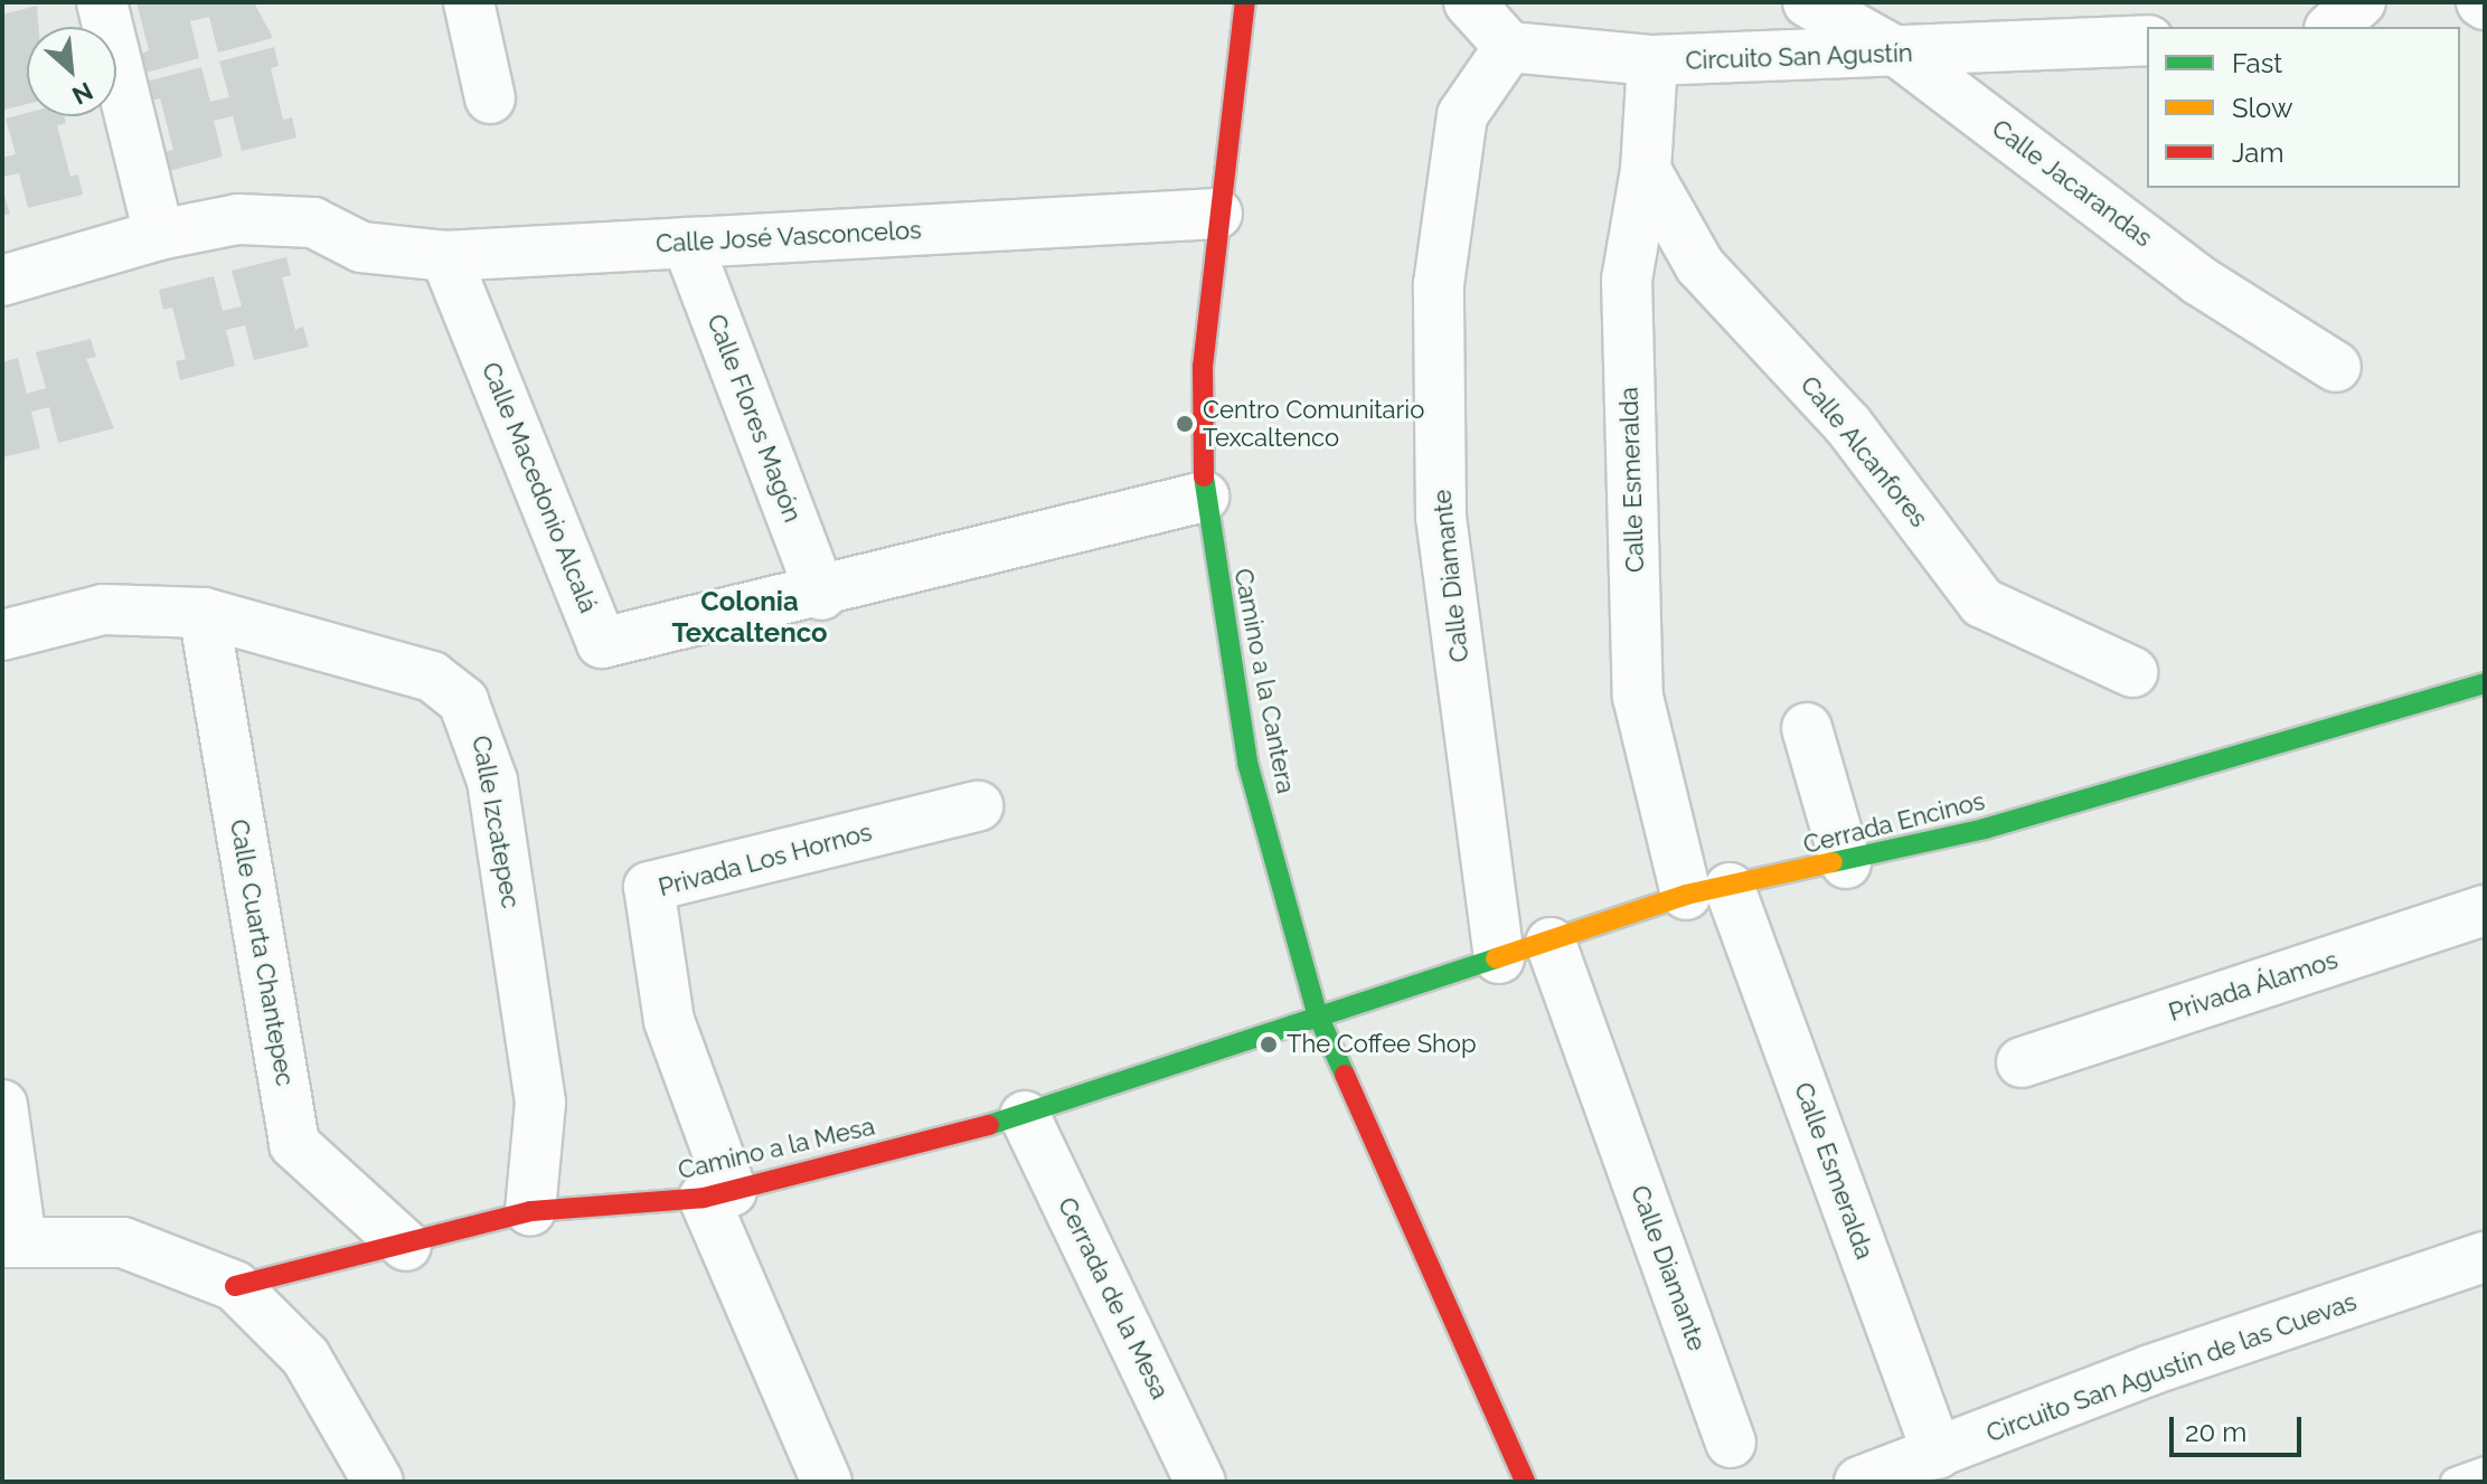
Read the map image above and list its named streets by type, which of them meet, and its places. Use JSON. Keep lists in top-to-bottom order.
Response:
{
  "streets": {
    "street": [
      "Circuito San Agustín",
      "Calle Jacarandas",
      "Calle José Vasconcelos",
      "Calle Flores Magón",
      "Calle Alcanfores",
      "Calle Esmeralda",
      "Calle Macedonio Alcalá",
      "Calle Diamante",
      "Camino a la Cantera",
      "Calle Izcatepec",
      "Cerrada Encinos",
      "Privada Los Hornos",
      "Calle Cuarta Chantepec",
      "Privada Álamos",
      "Camino a la Mesa",
      "Cerrada de la Mesa",
      "Circuito San Agustín de las Cuevas"
    ]
  },
  "crossings": [
    ["Circuito San Agustín", "Calle Jacarandas"],
    ["Circuito San Agustín", "Calle Esmeralda"],
    ["Circuito San Agustín", "Calle Diamante"],
    ["Calle José Vasconcelos", "Calle Flores Magón"],
    ["Calle José Vasconcelos", "Calle Macedonio Alcalá"],
    ["Calle José Vasconcelos", "Camino a la Cantera"],
    ["Calle Flores Magón", "Calle Macedonio Alcalá"],
    ["Calle Alcanfores", "Calle Esmeralda"],
    ["Calle Esmeralda", "Cerrada Encinos"],
    ["Calle Esmeralda", "Circuito San Agustín de las Cuevas"],
    ["Calle Macedonio Alcalá", "Camino a la Cantera"],
    ["Calle Diamante", "Cerrada Encinos"],
    ["Camino a la Cantera", "Cerrada Encinos"],
    ["Camino a la Cantera", "Camino a la Mesa"],
    ["Calle Izcatepec", "Calle Cuarta Chantepec"],
    ["Calle Izcatepec", "Camino a la Mesa"],
    ["Cerrada Encinos", "Camino a la Mesa"],
    ["Privada Los Hornos", "Camino a la Mesa"],
    ["Calle Cuarta Chantepec", "Camino a la Mesa"],
    ["Camino a la Mesa", "Cerrada de la Mesa"]
  ],
  "districts": ["Colonia Texcaltenco"],
  "places": ["Centro Comunitario Texcaltenco", "The Coffee Shop"],
  "legend": ["Fast", "Slow", "Jam"],
  "scale_bar": "20 m",
  "north": "bottom right"
}
